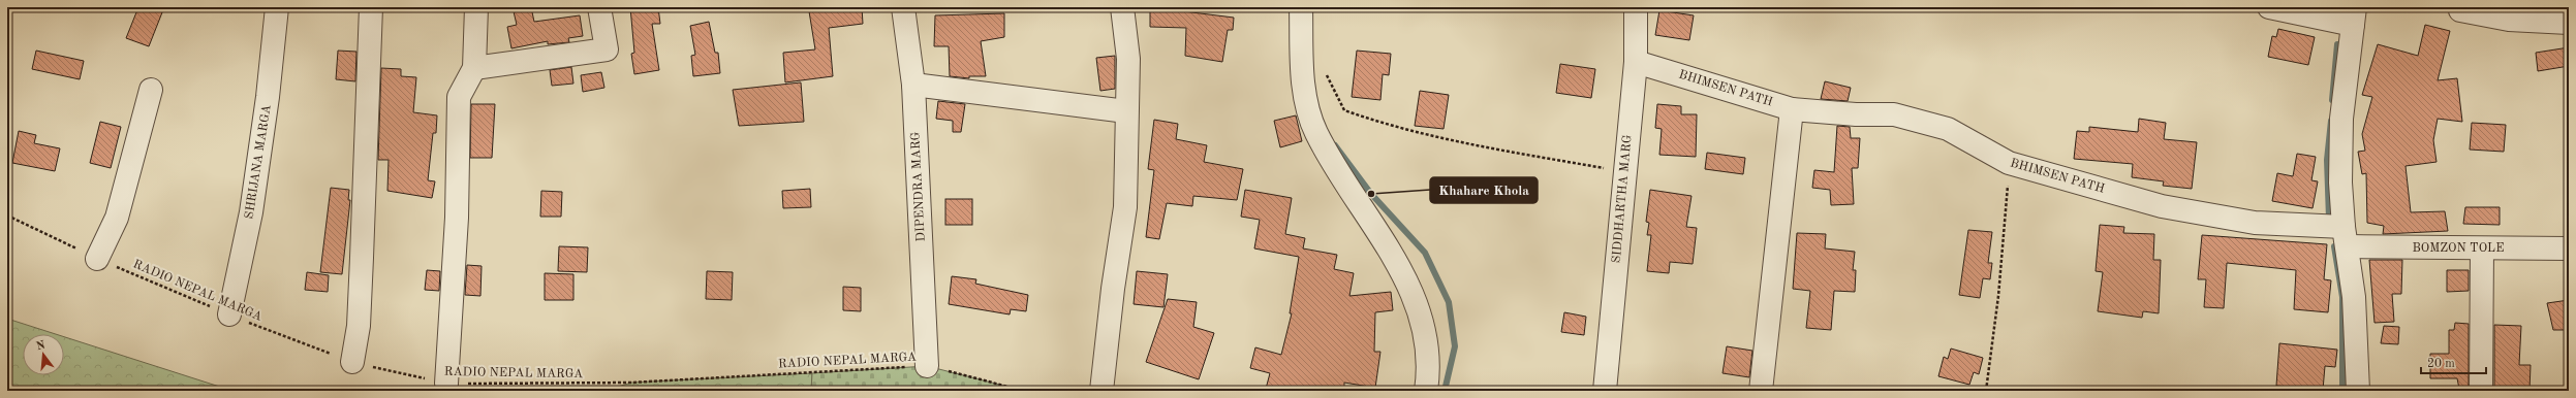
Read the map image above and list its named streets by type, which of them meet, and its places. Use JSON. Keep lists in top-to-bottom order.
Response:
{
  "streets": {
    "street": [
      "BHIMSEN PATH",
      "SHRIJANA MARGA",
      "DIPENDRA MARG",
      "SIDDHARTHA MARG",
      "BOMZON TOLE"
    ],
    "path": ["RADIO NEPAL MARGA"]
  },
  "crossings": [
    ["BHIMSEN PATH", "SIDDHARTHA MARG"],
    ["BHIMSEN PATH", "BOMZON TOLE"],
    ["SHRIJANA MARGA", "RADIO NEPAL MARGA"],
    ["DIPENDRA MARG", "RADIO NEPAL MARGA"]
  ],
  "places": ["Khahare Khola"],
  "scale_bar": "20 m",
  "north": "top"
}
